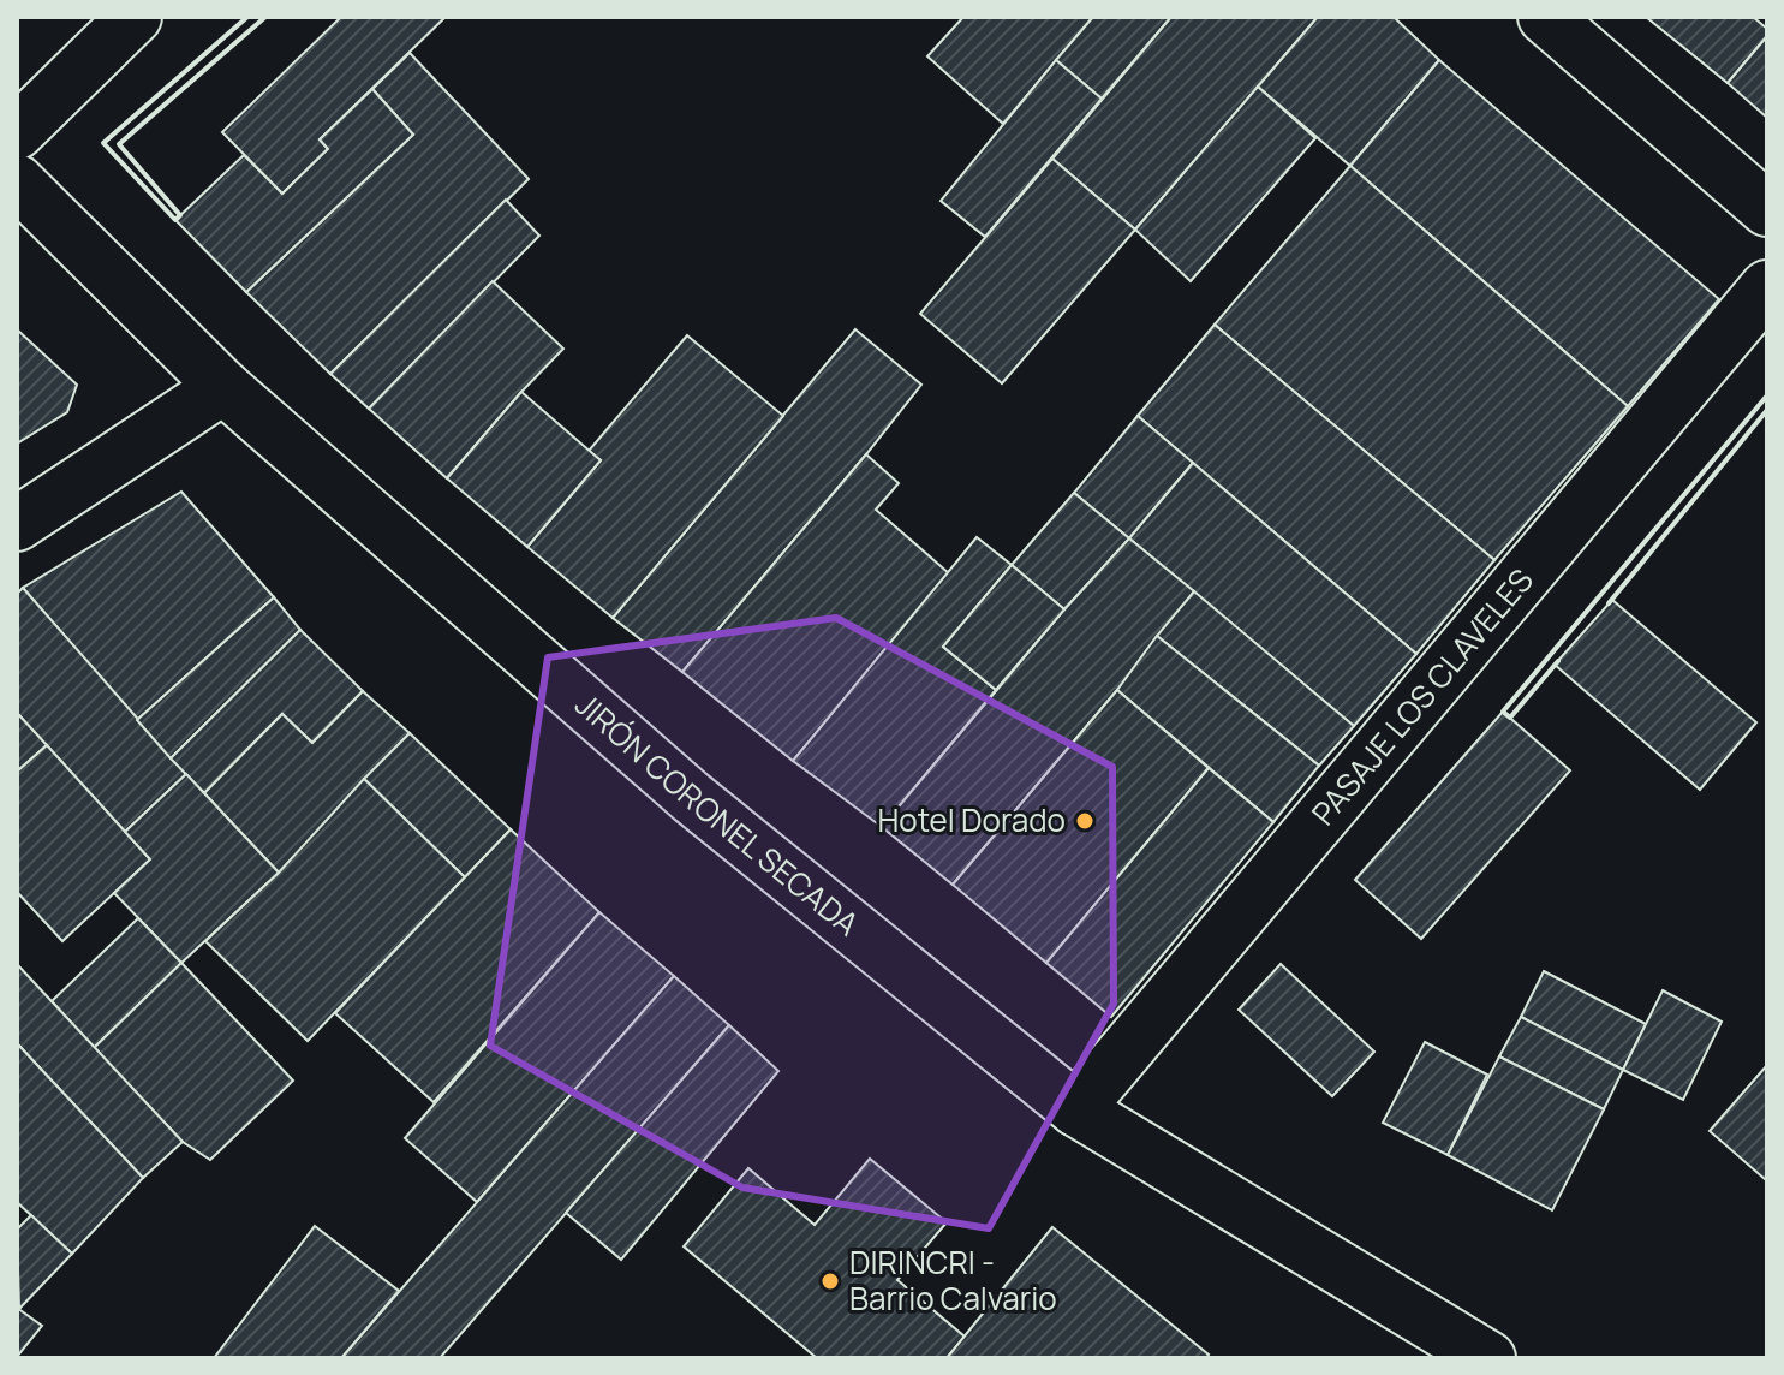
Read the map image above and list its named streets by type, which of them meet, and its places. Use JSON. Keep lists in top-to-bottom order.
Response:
{
  "streets": {
    "main road": ["PASAJE LOS CLAVELES", "JIRÓN CORONEL SECADA"]
  },
  "crossings": [
    ["PASAJE LOS CLAVELES", "JIRÓN CORONEL SECADA"]
  ],
  "places": ["Hotel Dorado", "DIRINCRI - Barrio Calvario"]
}
